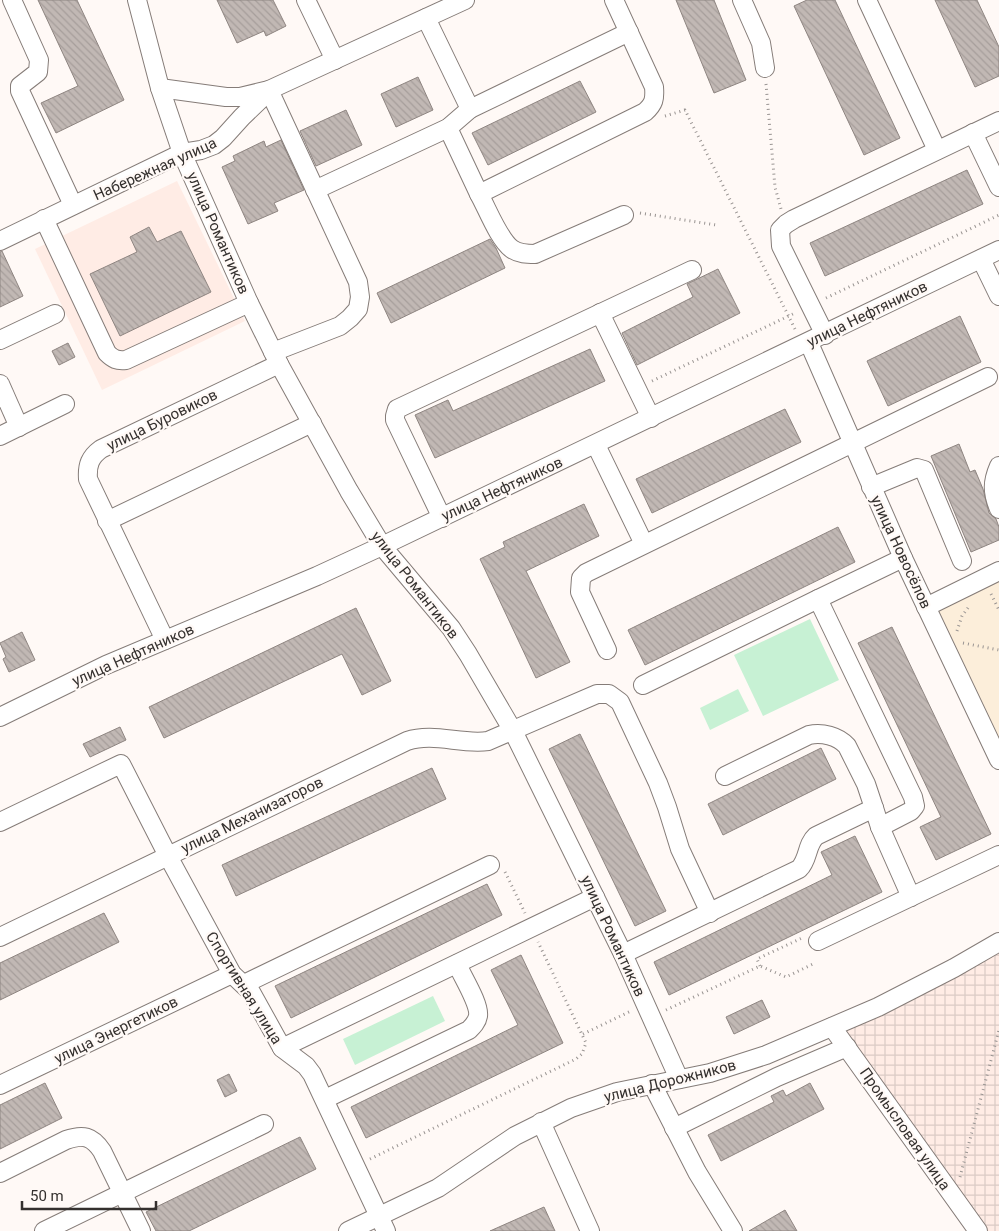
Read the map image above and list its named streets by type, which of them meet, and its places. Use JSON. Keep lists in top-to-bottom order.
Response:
{
  "streets": {
    "street": [
      "Набережная улица",
      "улица Романтиков",
      "улица Нефтяников",
      "улица Буровиков",
      "улица Новосёлов",
      "улица Механизаторов",
      "Спортивная улица",
      "улица Энергетиков",
      "улица Дорожников",
      "Промысловая улица"
    ]
  },
  "crossings": [
    ["Набережная улица", "улица Романтиков"],
    ["Набережная улица", "улица Буровиков"],
    ["улица Романтиков", "улица Нефтяников"],
    ["улица Романтиков", "улица Буровиков"],
    ["улица Романтиков", "улица Механизаторов"],
    ["улица Романтиков", "улица Дорожников"],
    ["улица Нефтяников", "улица Буровиков"],
    ["улица Нефтяников", "улица Новосёлов"],
    ["улица Механизаторов", "Спортивная улица"],
    ["Спортивная улица", "улица Энергетиков"],
    ["Спортивная улица", "улица Дорожников"],
    ["улица Дорожников", "Промысловая улица"]
  ],
  "scale_bar": "50 m"
}
